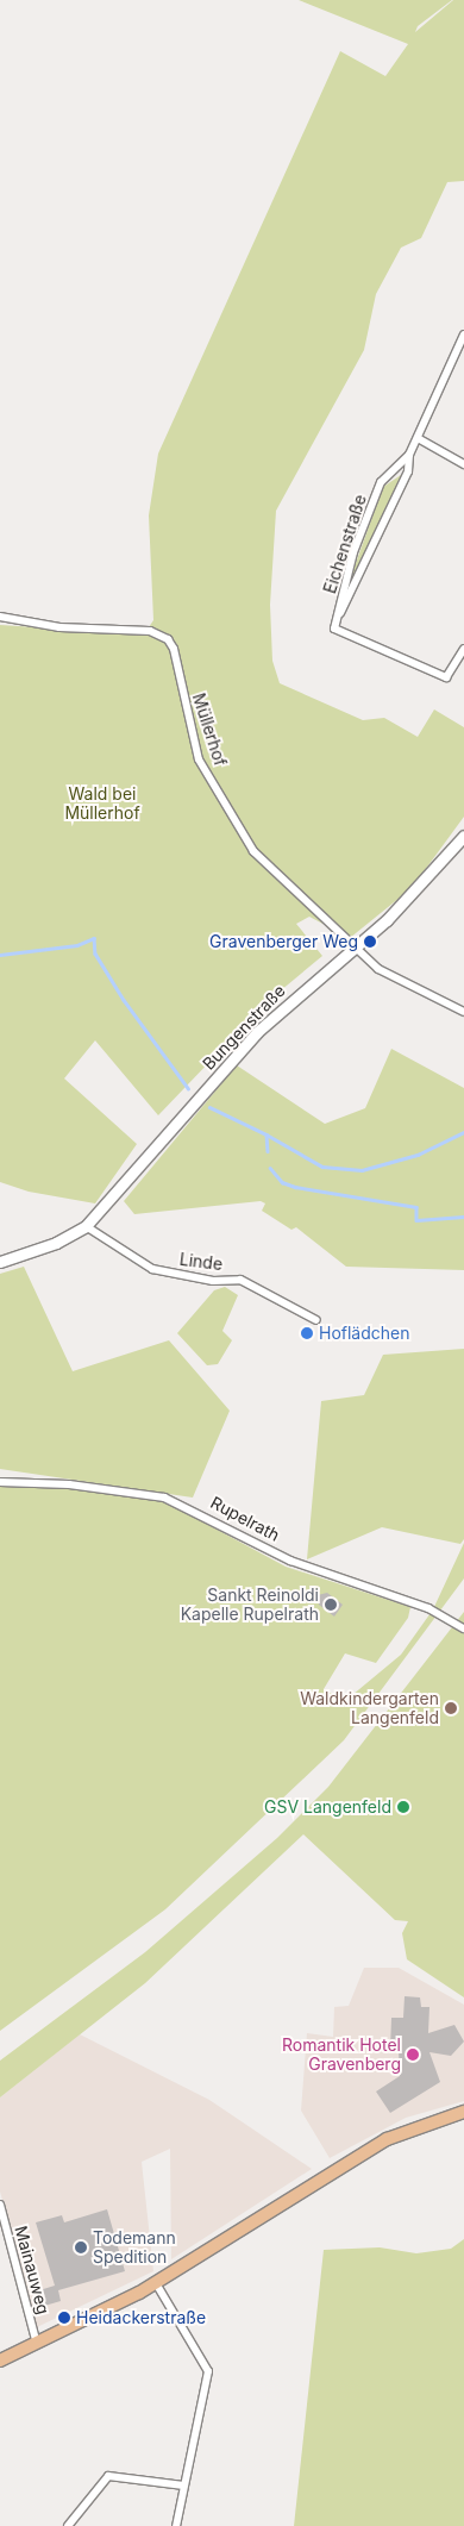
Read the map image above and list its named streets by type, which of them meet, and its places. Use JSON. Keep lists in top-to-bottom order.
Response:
{
  "streets": {
    "main road": ["Bungenstraße"],
    "street": [
      "Eichenstraße",
      "Müllerhof",
      "Linde",
      "Rupelrath",
      "Mainauweg"
    ]
  },
  "crossings": [
    ["Müllerhof", "Bungenstraße"],
    ["Bungenstraße", "Linde"]
  ],
  "parks": ["Wald bei Müllerhof"],
  "places": [
    "Gravenberger Weg",
    "Hoflädchen",
    "Sankt Reinoldi Kapelle Rupelrath",
    "Waldkindergarten Langenfeld",
    "GSV Langenfeld",
    "Romantik Hotel Gravenberg",
    "Todemann Spedition",
    "Heidackerstraße"
  ]
}
